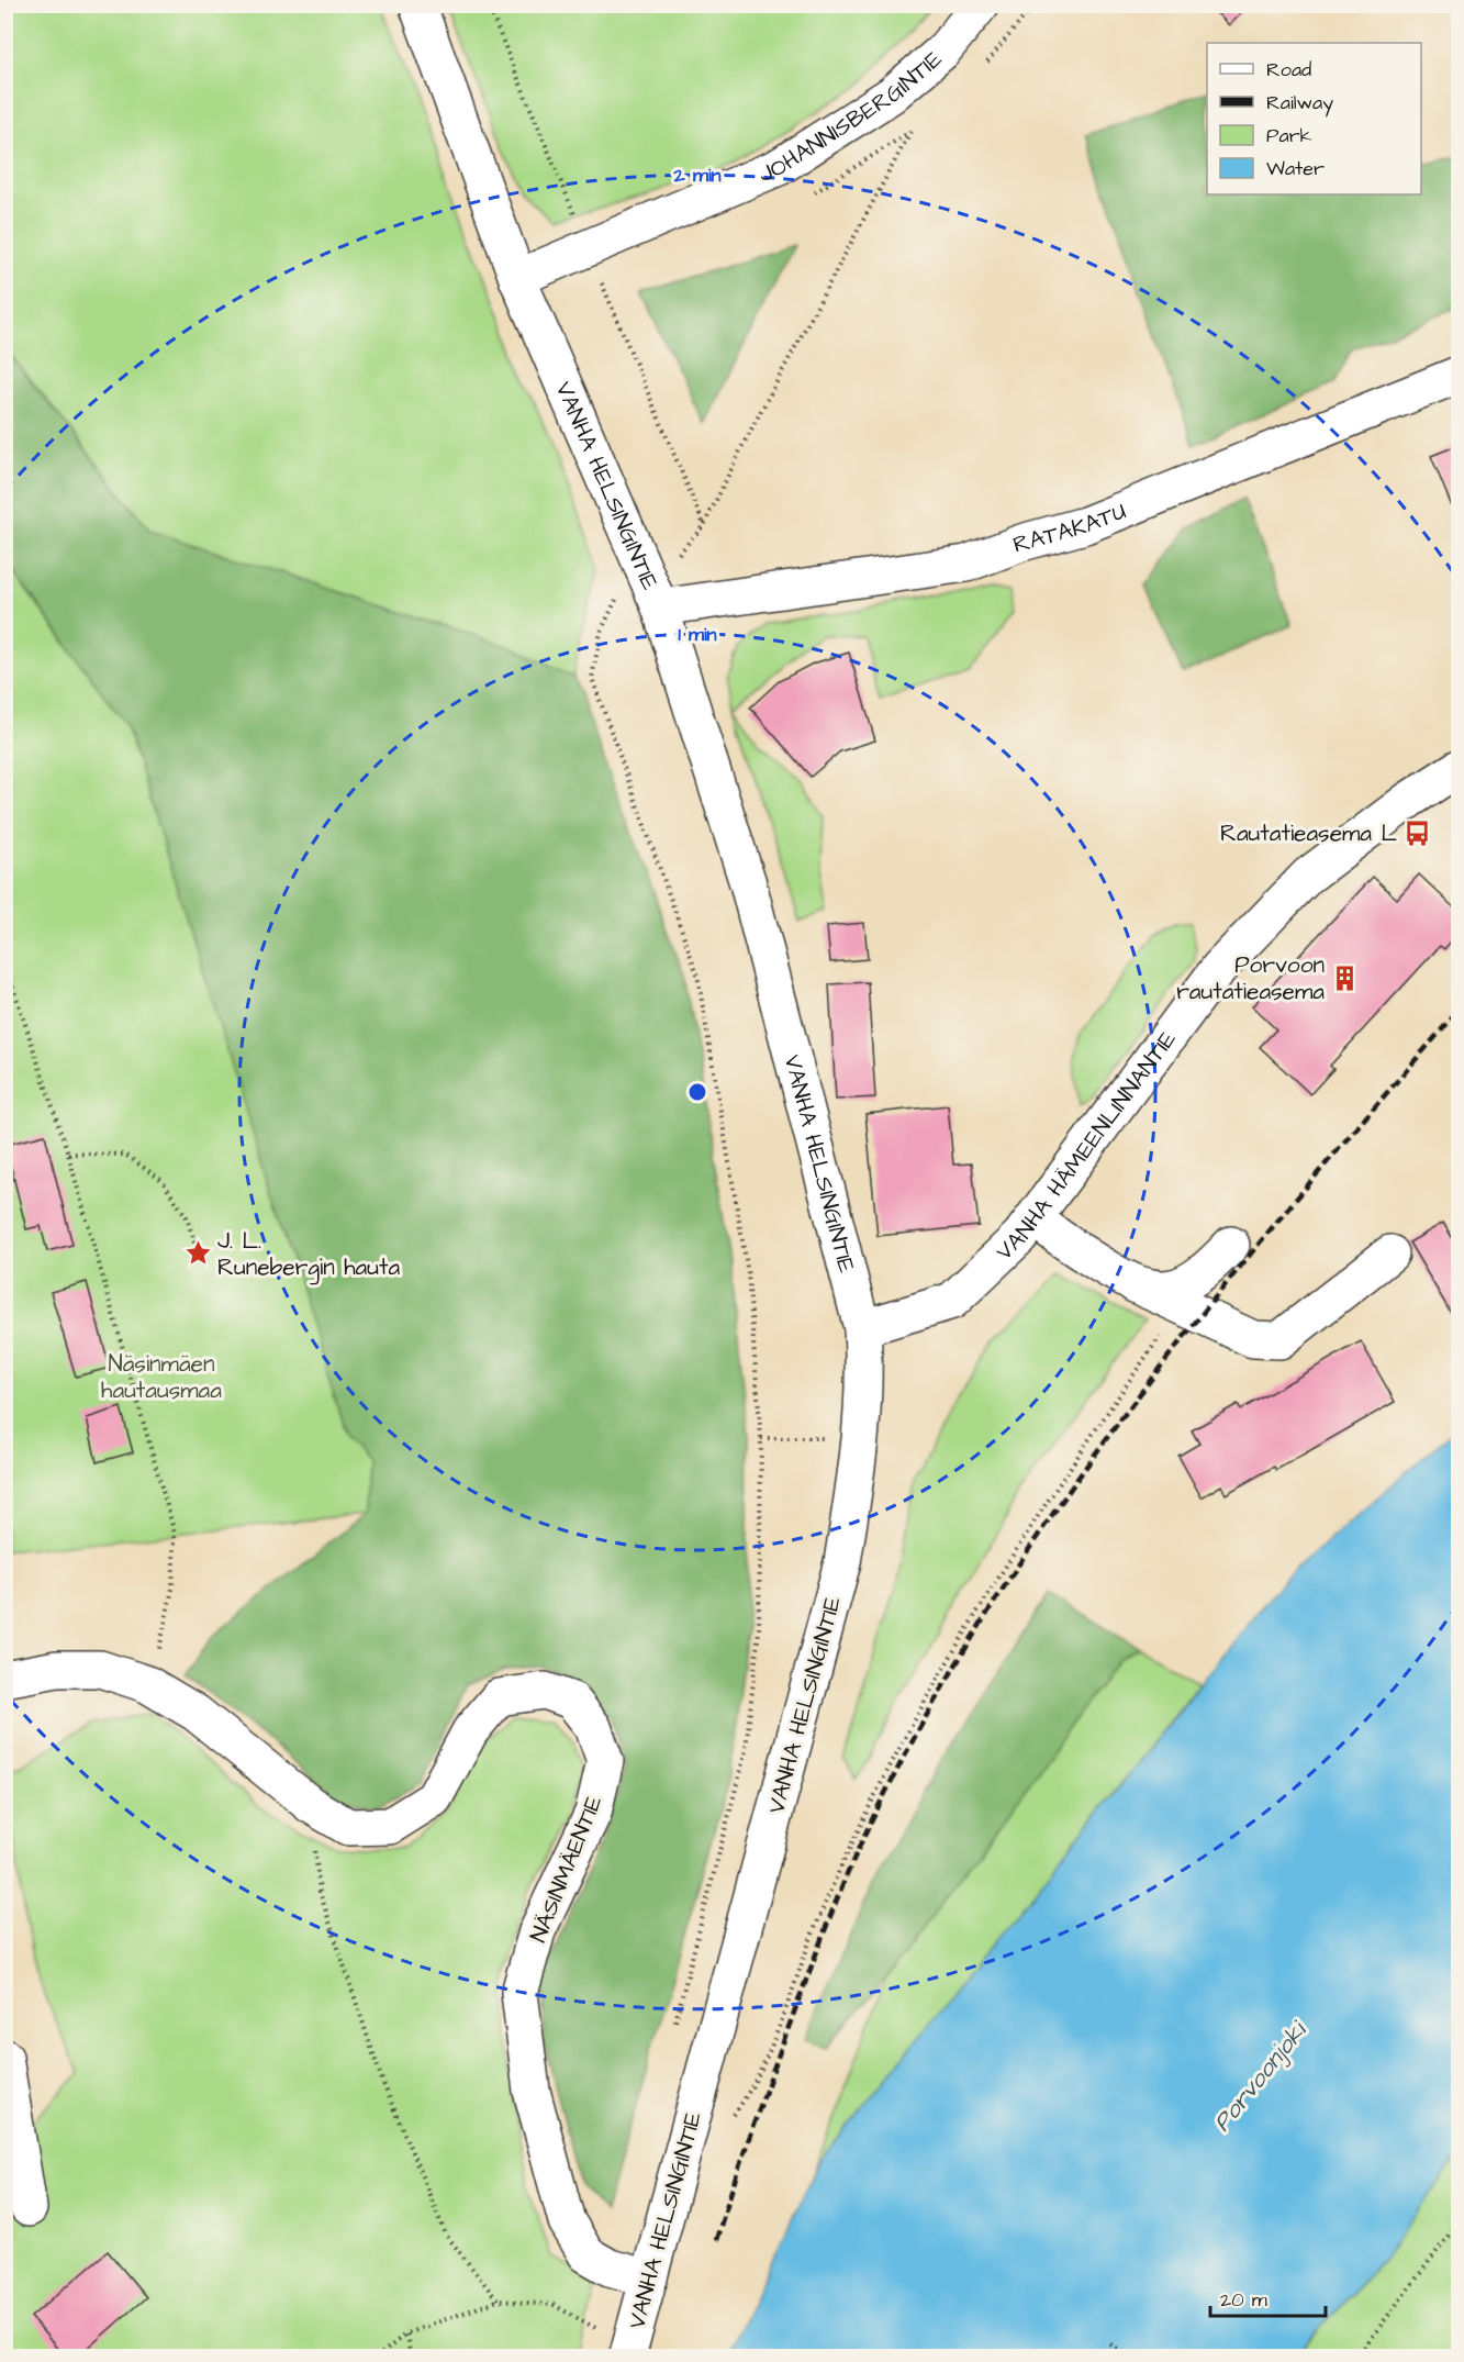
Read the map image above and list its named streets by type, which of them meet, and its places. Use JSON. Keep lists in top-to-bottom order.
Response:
{
  "streets": {
    "street": [
      "JOHANNISBERGINTIE",
      "VANHA HELSINGINTIE",
      "RATAKATU",
      "VANHA HÄMEENLINNANTIE",
      "NÄSINMÄENTIE"
    ]
  },
  "crossings": [
    ["JOHANNISBERGINTIE", "VANHA HELSINGINTIE"],
    ["VANHA HELSINGINTIE", "RATAKATU"],
    ["VANHA HELSINGINTIE", "VANHA HÄMEENLINNANTIE"],
    ["VANHA HELSINGINTIE", "NÄSINMÄENTIE"]
  ],
  "water": ["Porvoonjoki"],
  "parks": ["Näsinmäen hautausmaa"],
  "places": {
    "bus stop": ["Rautatieasema L"],
    "building": ["Porvoon rautatieasema"],
    "place": ["J. L. Runebergin hauta"]
  },
  "legend": [
    "Road",
    "Railway",
    "Park",
    "Water"
  ],
  "scale_bar": "20 m",
  "rings": ["2 min", "1 min"]
}
